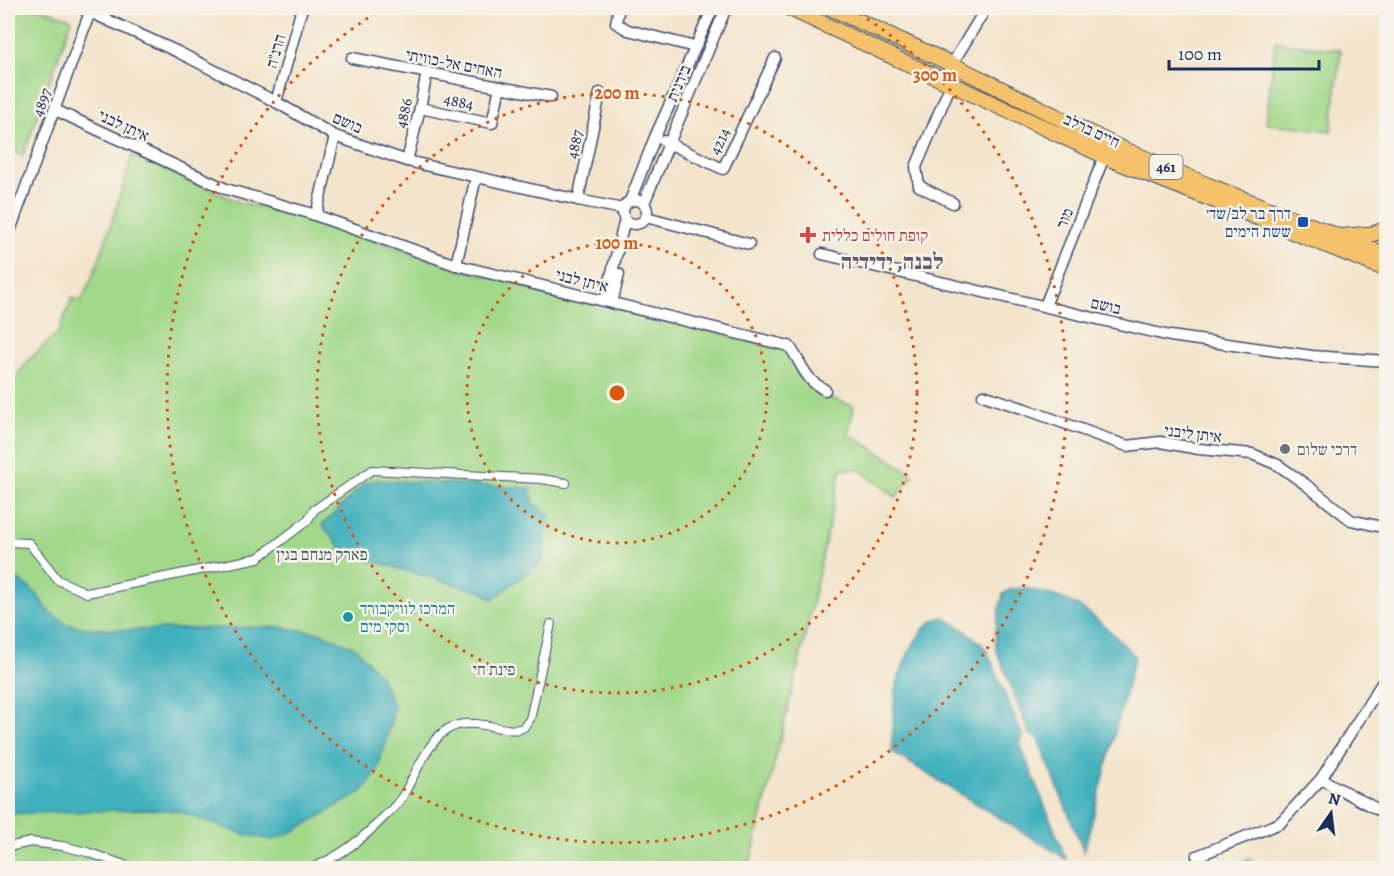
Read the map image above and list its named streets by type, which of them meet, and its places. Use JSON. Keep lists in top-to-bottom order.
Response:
{
  "streets": {
    "main road": ["חיים ברלב", "461"],
    "street": [
      "הרנ\"ה",
      "האחים אל-כוויתי",
      "בירנית",
      "4884",
      "4897",
      "4886",
      "בושם",
      "איתן לבני",
      "4214",
      "4887",
      "מור",
      "איתן ליבני"
    ]
  },
  "crossings": [
    ["הרנ\"ה", "בושם"],
    ["האחים אל-כוויתי", "4884"],
    ["האחים אל-כוויתי", "4886"],
    ["בירנית", "בושם"],
    ["בירנית", "איתן לבני"],
    ["בירנית", "4214"],
    ["4884", "4886"],
    ["4897", "בושם"],
    ["4897", "איתן לבני"],
    ["4886", "בושם"],
    ["בושם", "4887"],
    ["בושם", "מור"],
    ["חיים ברלב", "מור"]
  ],
  "districts": ["לבנה, ידידיה"],
  "parks": ["פארק מנחם בגין", "פינת חי"],
  "places": {
    "transit": ["דרך בר לב/שד׳ ששת הימים"],
    "health": ["קופת חולים כללית"],
    "other": ["דרכי שלום", "המרכז לוויקבורד וסקי מים"]
  },
  "scale_bar": "100 m",
  "north": "top",
  "rings": ["300 m", "200 m", "100 m"]
}
